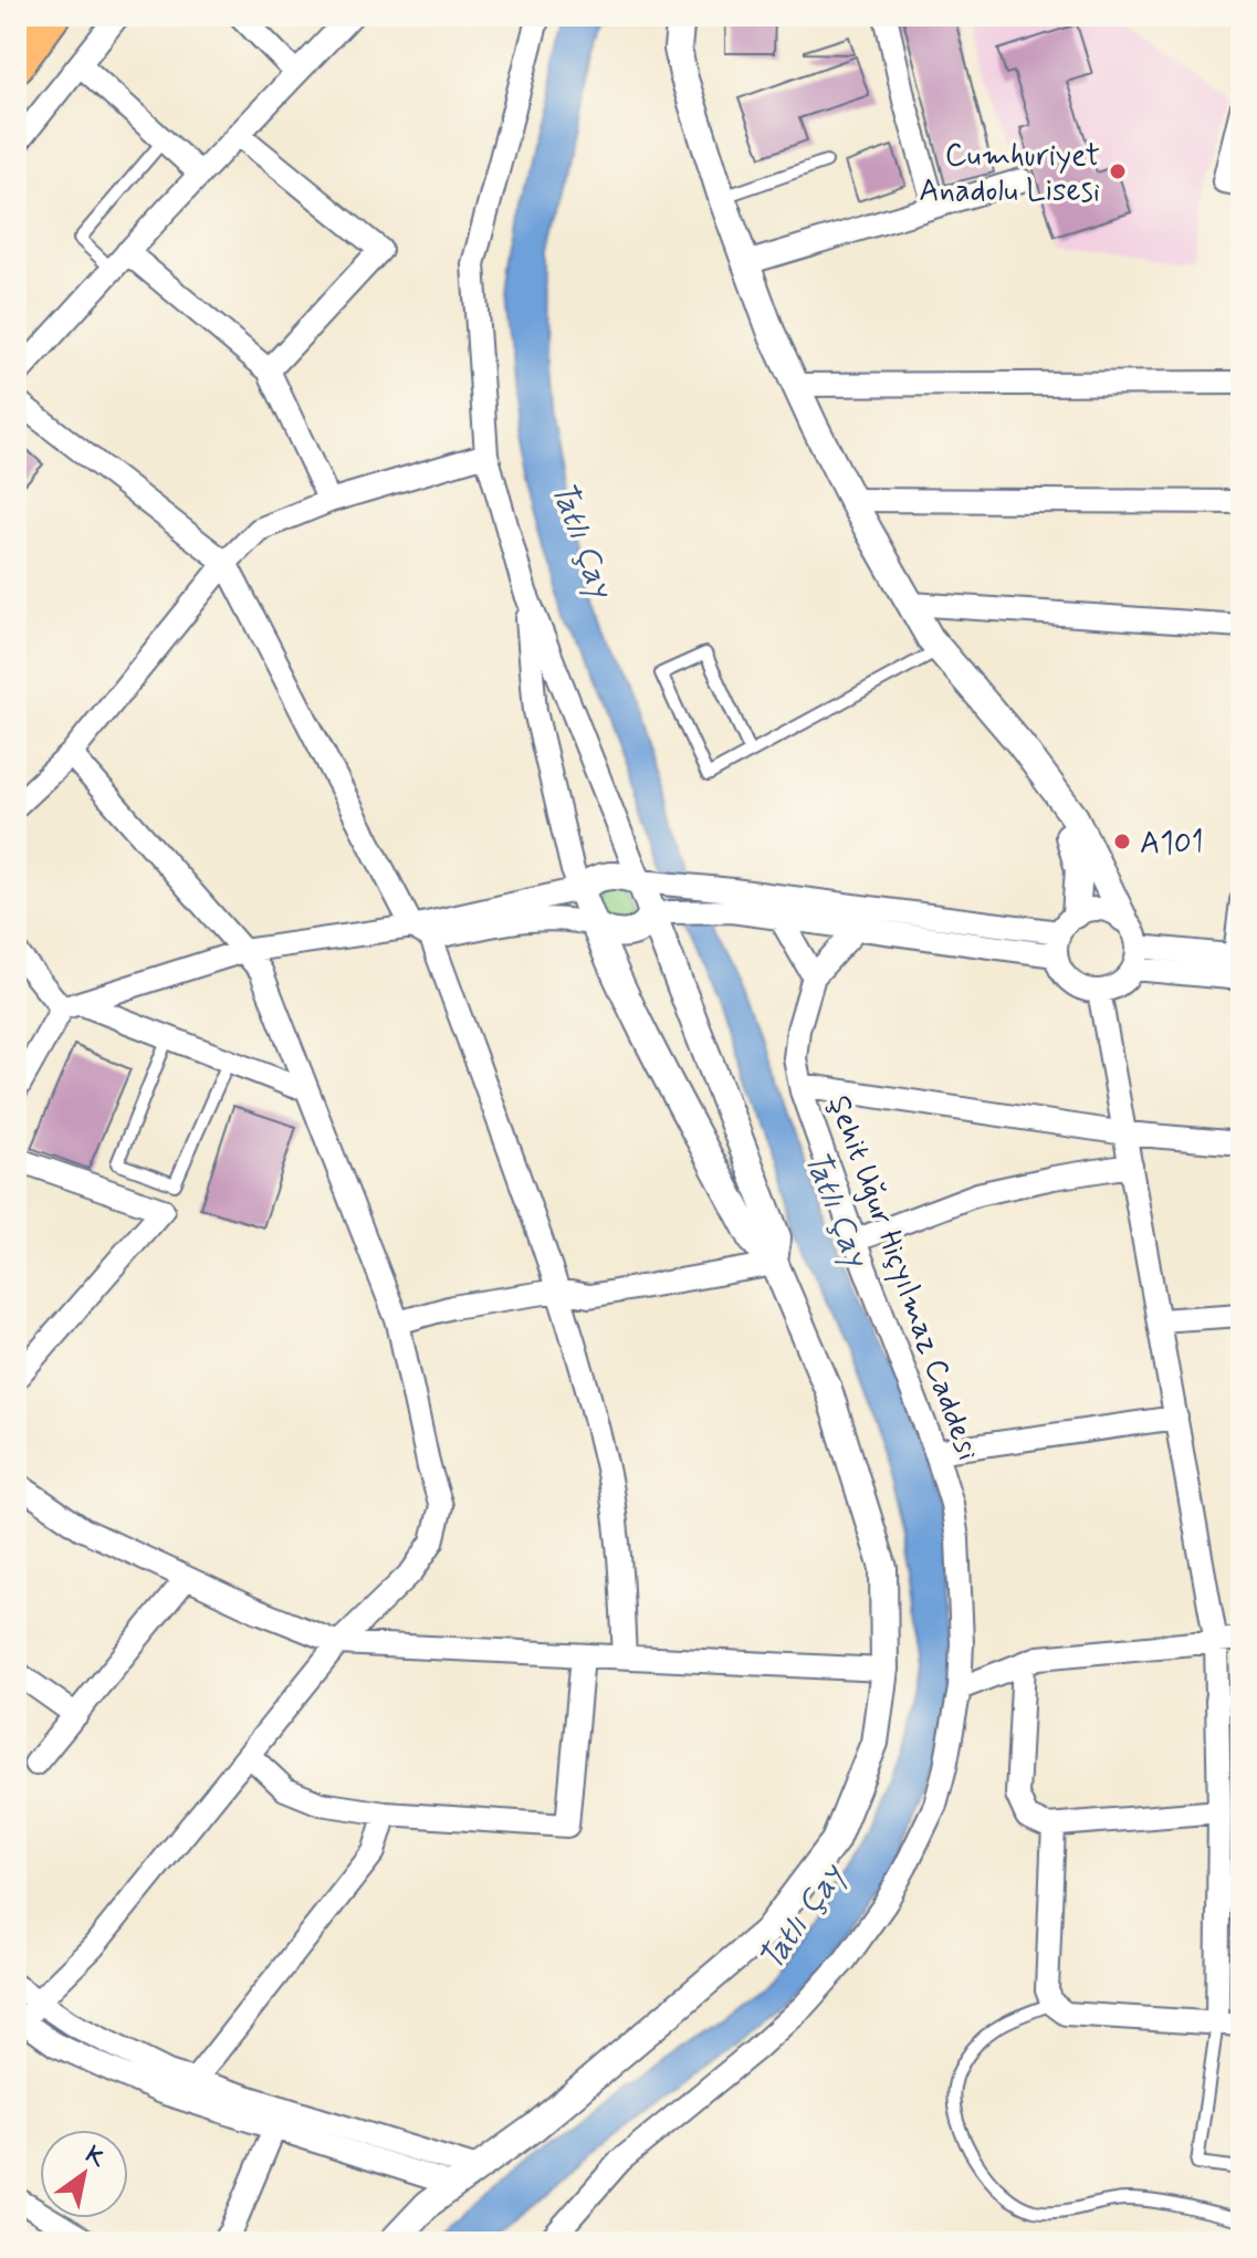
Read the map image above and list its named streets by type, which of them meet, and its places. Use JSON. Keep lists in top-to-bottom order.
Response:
{
  "streets": {
    "street": ["Şehit Uğur Hiçyılmaz Caddesi"]
  },
  "water": ["Tatlı Çay"],
  "places": ["Cumhuriyet Anadolu Lisesi", "A101"],
  "north": "top right"
}
